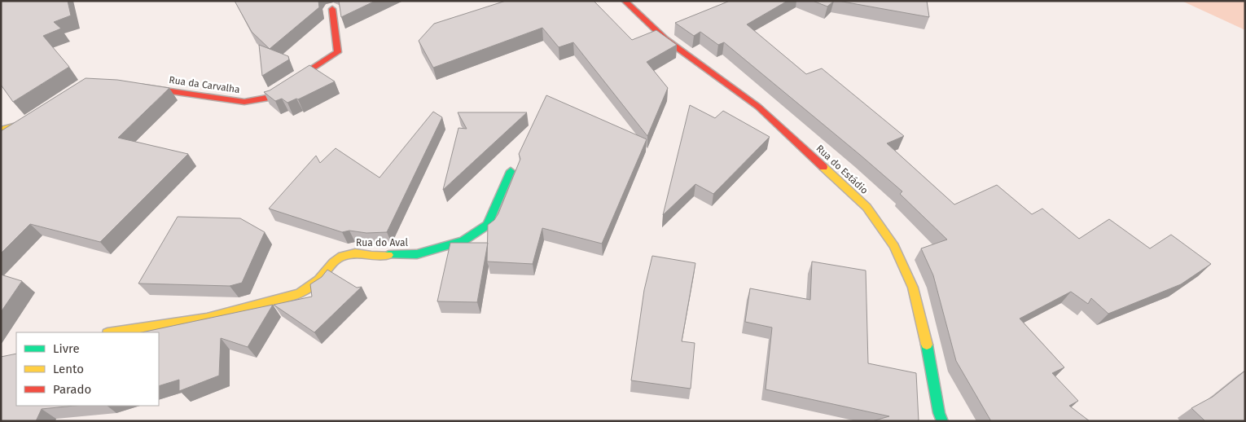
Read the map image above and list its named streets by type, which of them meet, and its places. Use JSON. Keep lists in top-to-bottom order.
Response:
{
  "streets": {
    "street": ["Rua da Carvalha", "Rua do Estádio", "Rua do Aval"]
  },
  "legend": ["Livre", "Lento", "Parado"]
}
